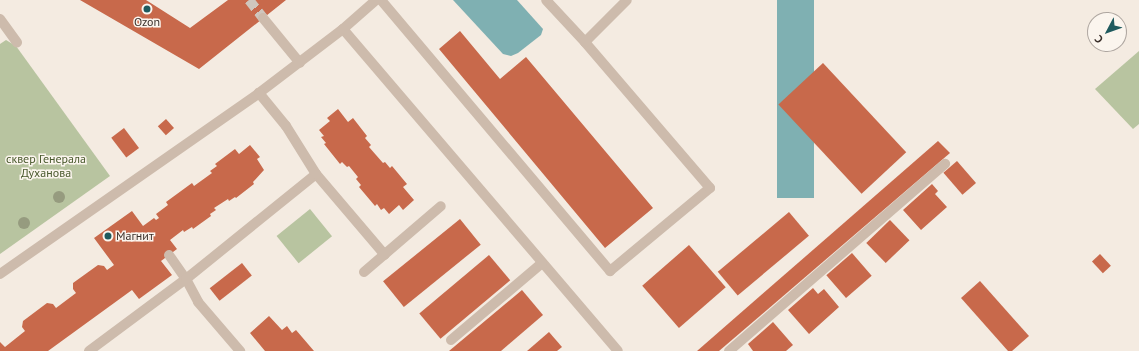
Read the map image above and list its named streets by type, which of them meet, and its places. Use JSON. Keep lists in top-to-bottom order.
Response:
{
  "parks": ["сквер Генерала Духанова"],
  "places": ["Ozon", "Магнит"],
  "north": "bottom left"
}
